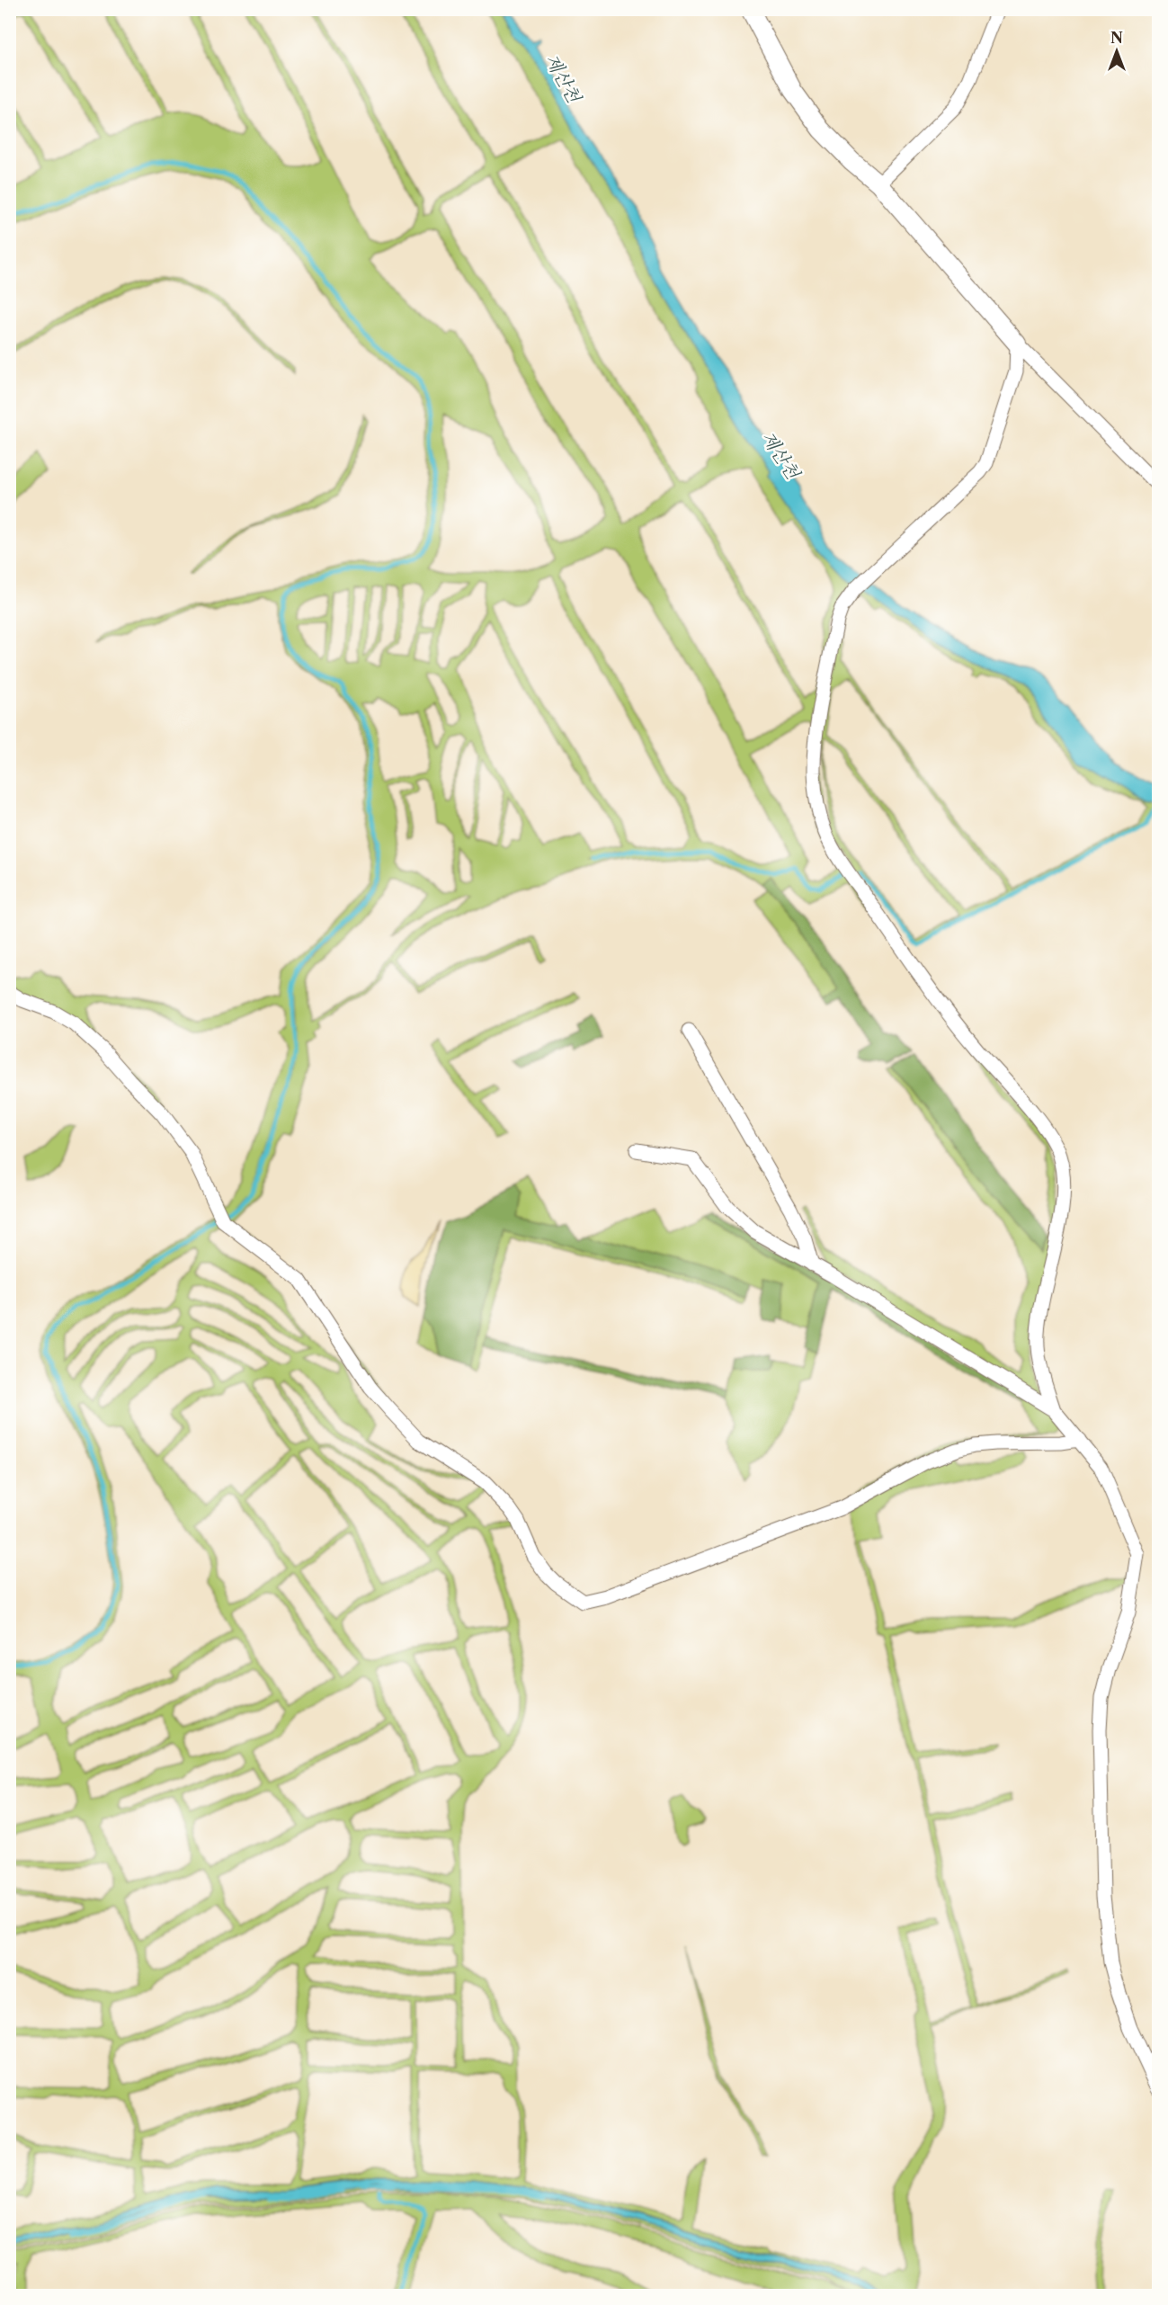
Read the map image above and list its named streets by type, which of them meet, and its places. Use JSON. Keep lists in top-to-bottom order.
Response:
{
  "water": ["제산천"],
  "north": "top"
}
